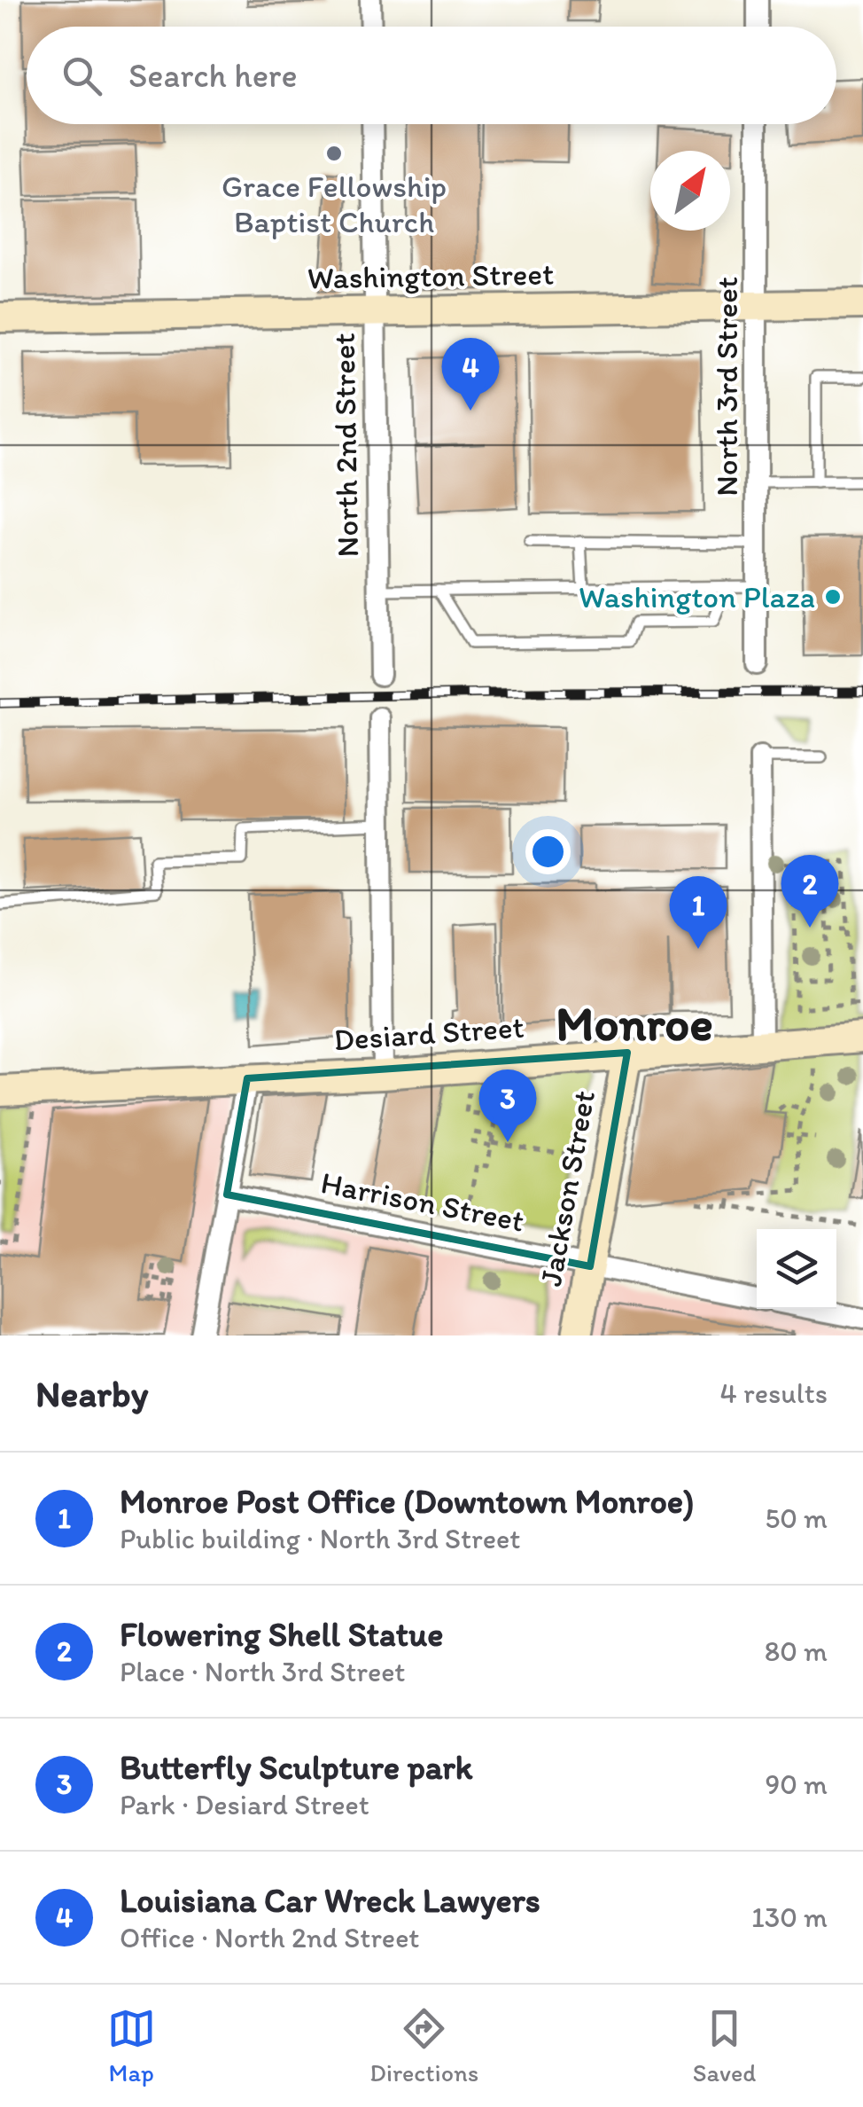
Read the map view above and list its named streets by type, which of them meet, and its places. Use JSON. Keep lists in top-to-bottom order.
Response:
{
  "streets": {
    "street": [
      "Washington Street",
      "North 3rd Street",
      "North 2nd Street",
      "Desiard Street",
      "Jackson Street",
      "Harrison Street"
    ]
  },
  "crossings": [
    ["Washington Street", "North 3rd Street"],
    ["Washington Street", "North 2nd Street"],
    ["Desiard Street", "Jackson Street"],
    ["Jackson Street", "Harrison Street"]
  ],
  "districts": ["Monroe"],
  "places": ["Grace Fellowship Baptist Church", "Washington Plaza"],
  "north": "top right",
  "page": {
    "search": "Search here",
    "pins": [
      "4",
      "2",
      "1",
      "3"
    ],
    "heading": ["Nearby", "4 results"],
    "list": [
      {
        "mark": "1",
        "name": "Monroe Post Office (Downtown Monroe)",
        "note": "Public building · North 3rd Street",
        "value": "50 m"
      },
      {
        "mark": "2",
        "name": "Flowering Shell Statue",
        "note": "Place · North 3rd Street",
        "value": "80 m"
      },
      {
        "mark": "3",
        "name": "Butterfly Sculpture park",
        "note": "Park · Desiard Street",
        "value": "90 m"
      },
      {
        "mark": "4",
        "name": "Louisiana Car Wreck Lawyers",
        "note": "Office · North 2nd Street",
        "value": "130 m"
      }
    ],
    "nav": ["Map", "Directions", "Saved"]
  }
}
